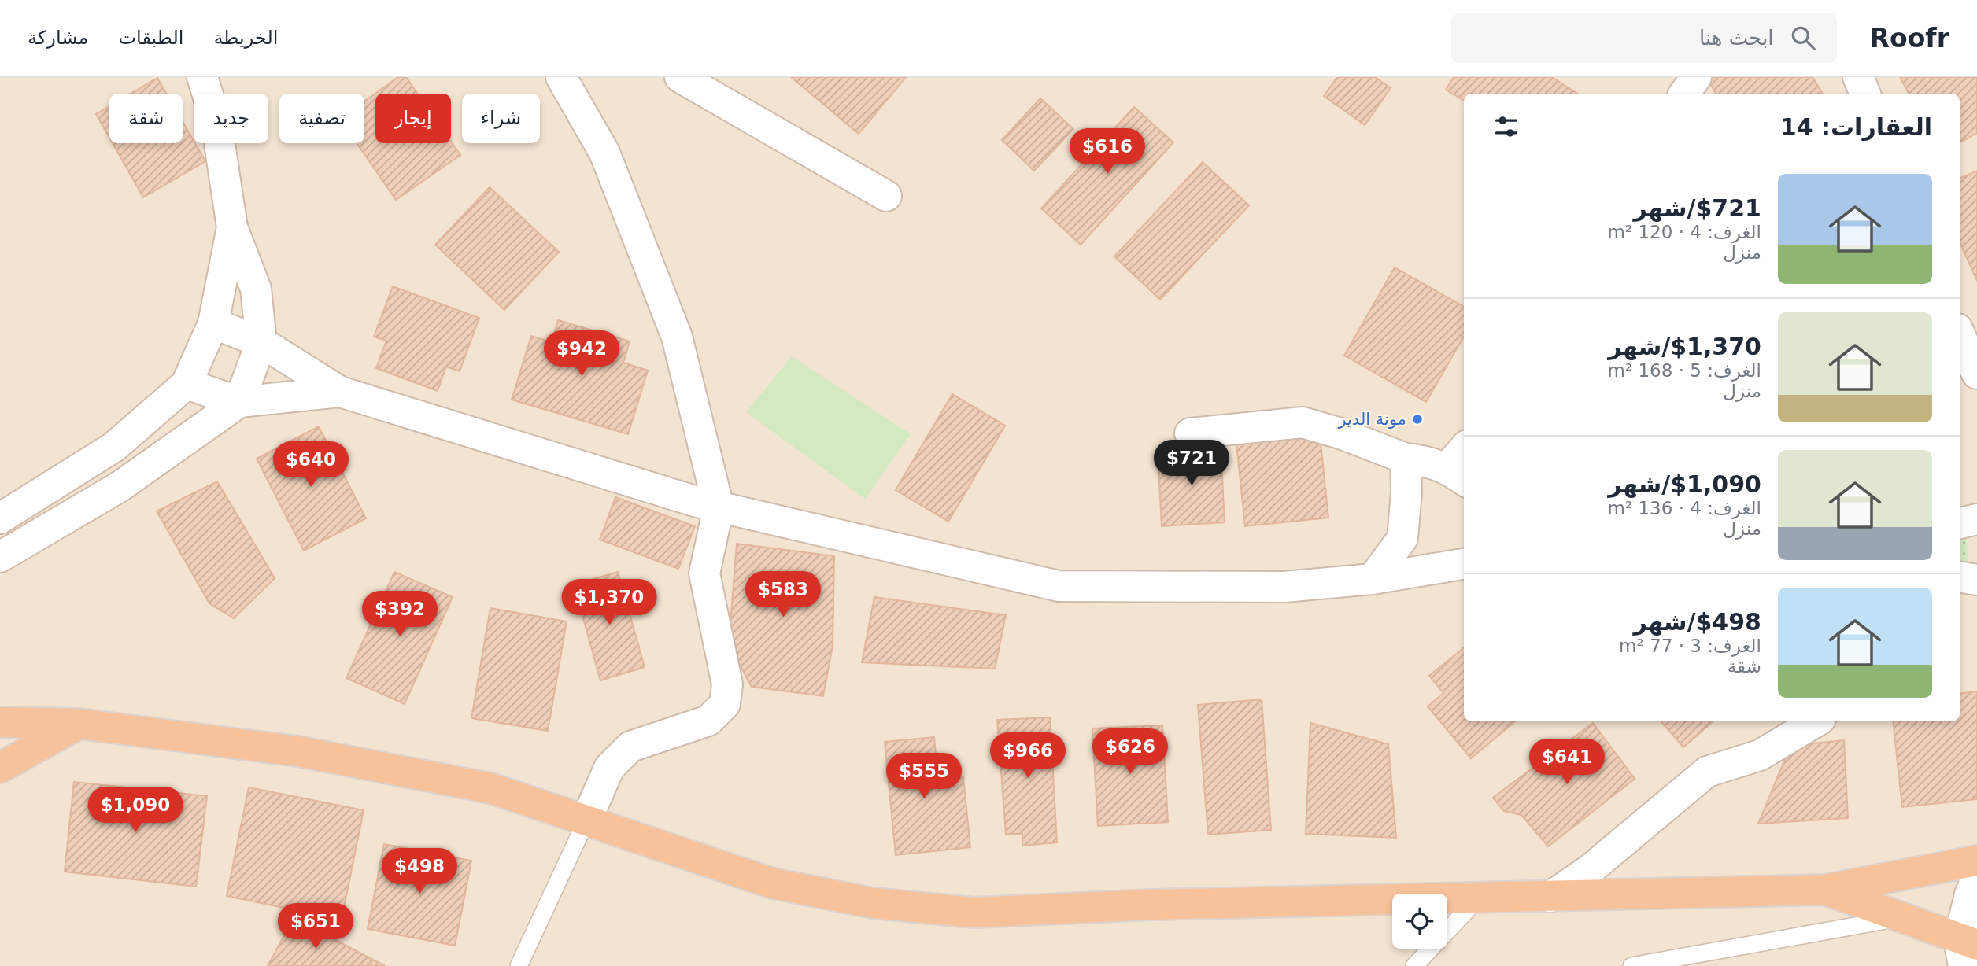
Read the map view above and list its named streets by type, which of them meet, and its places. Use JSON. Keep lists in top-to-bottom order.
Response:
{
  "places": ["مونة الدير"],
  "page": {
    "header": "Roofr",
    "search": "ابحث هنا",
    "nav": ["الخريطة", "الطبقات", "مشاركة"],
    "chip": [
      "شراء",
      "إيجار",
      "تصفية",
      "جديد",
      "شقة"
    ],
    "heading": "العقارات: 14",
    "price": [
      "$616",
      "$942",
      "$721",
      "$640",
      "$583",
      "$1,370",
      "$392",
      "$626",
      "$966",
      "$641",
      "$555",
      "$1,090",
      "$498",
      "$651"
    ],
    "list": [
      {
        "name": "$721/شهر",
        "note": "الغرف: 4 · 120 m² · منزل"
      },
      {
        "name": "$1,370/شهر",
        "note": "الغرف: 5 · 168 m² · منزل"
      },
      {
        "name": "$1,090/شهر",
        "note": "الغرف: 4 · 136 m² · منزل"
      },
      {
        "name": "$498/شهر",
        "note": "الغرف: 3 · 77 m² · شقة"
      }
    ]
  }
}
